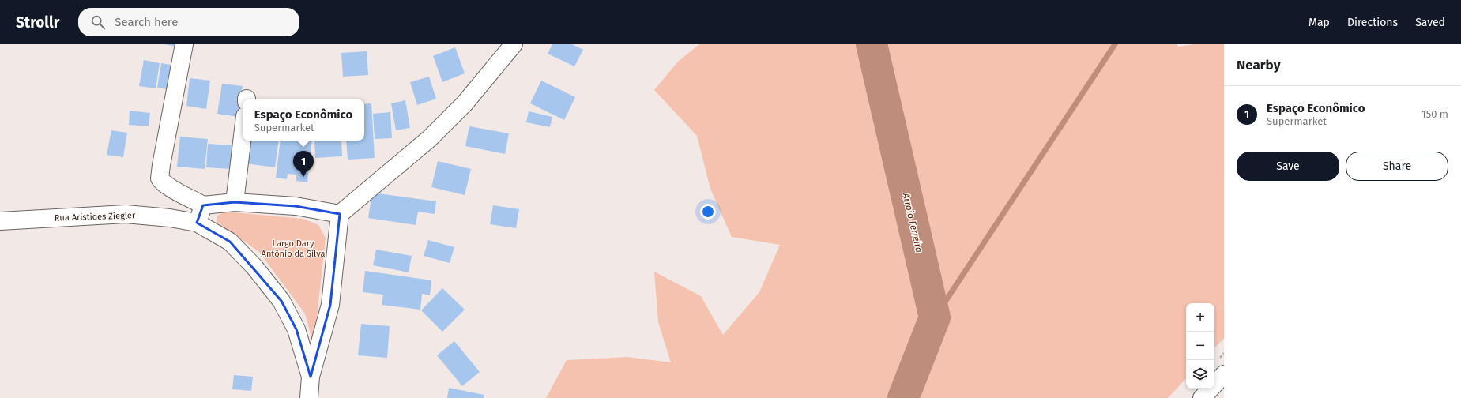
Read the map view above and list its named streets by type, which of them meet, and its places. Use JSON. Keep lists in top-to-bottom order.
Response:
{
  "streets": {
    "main road": ["Rua Aristides Ziegler"]
  },
  "water": ["Arroio Ferreira"],
  "parks": ["Largo Dary Antônio da Silva"],
  "page": {
    "header": "Strollr",
    "search": "Search here",
    "nav": ["Map", "Directions", "Saved"],
    "heading": "Nearby",
    "list": [
      {
        "mark": "1",
        "name": "Espaço Econômico",
        "note": "Supermarket",
        "value": "150 m"
      }
    ],
    "popup": ["Espaço Econômico", "Supermarket"],
    "buttons": ["Save", "Share"],
    "pins": "1",
    "map_buttons": ["+", "−"]
  }
}
